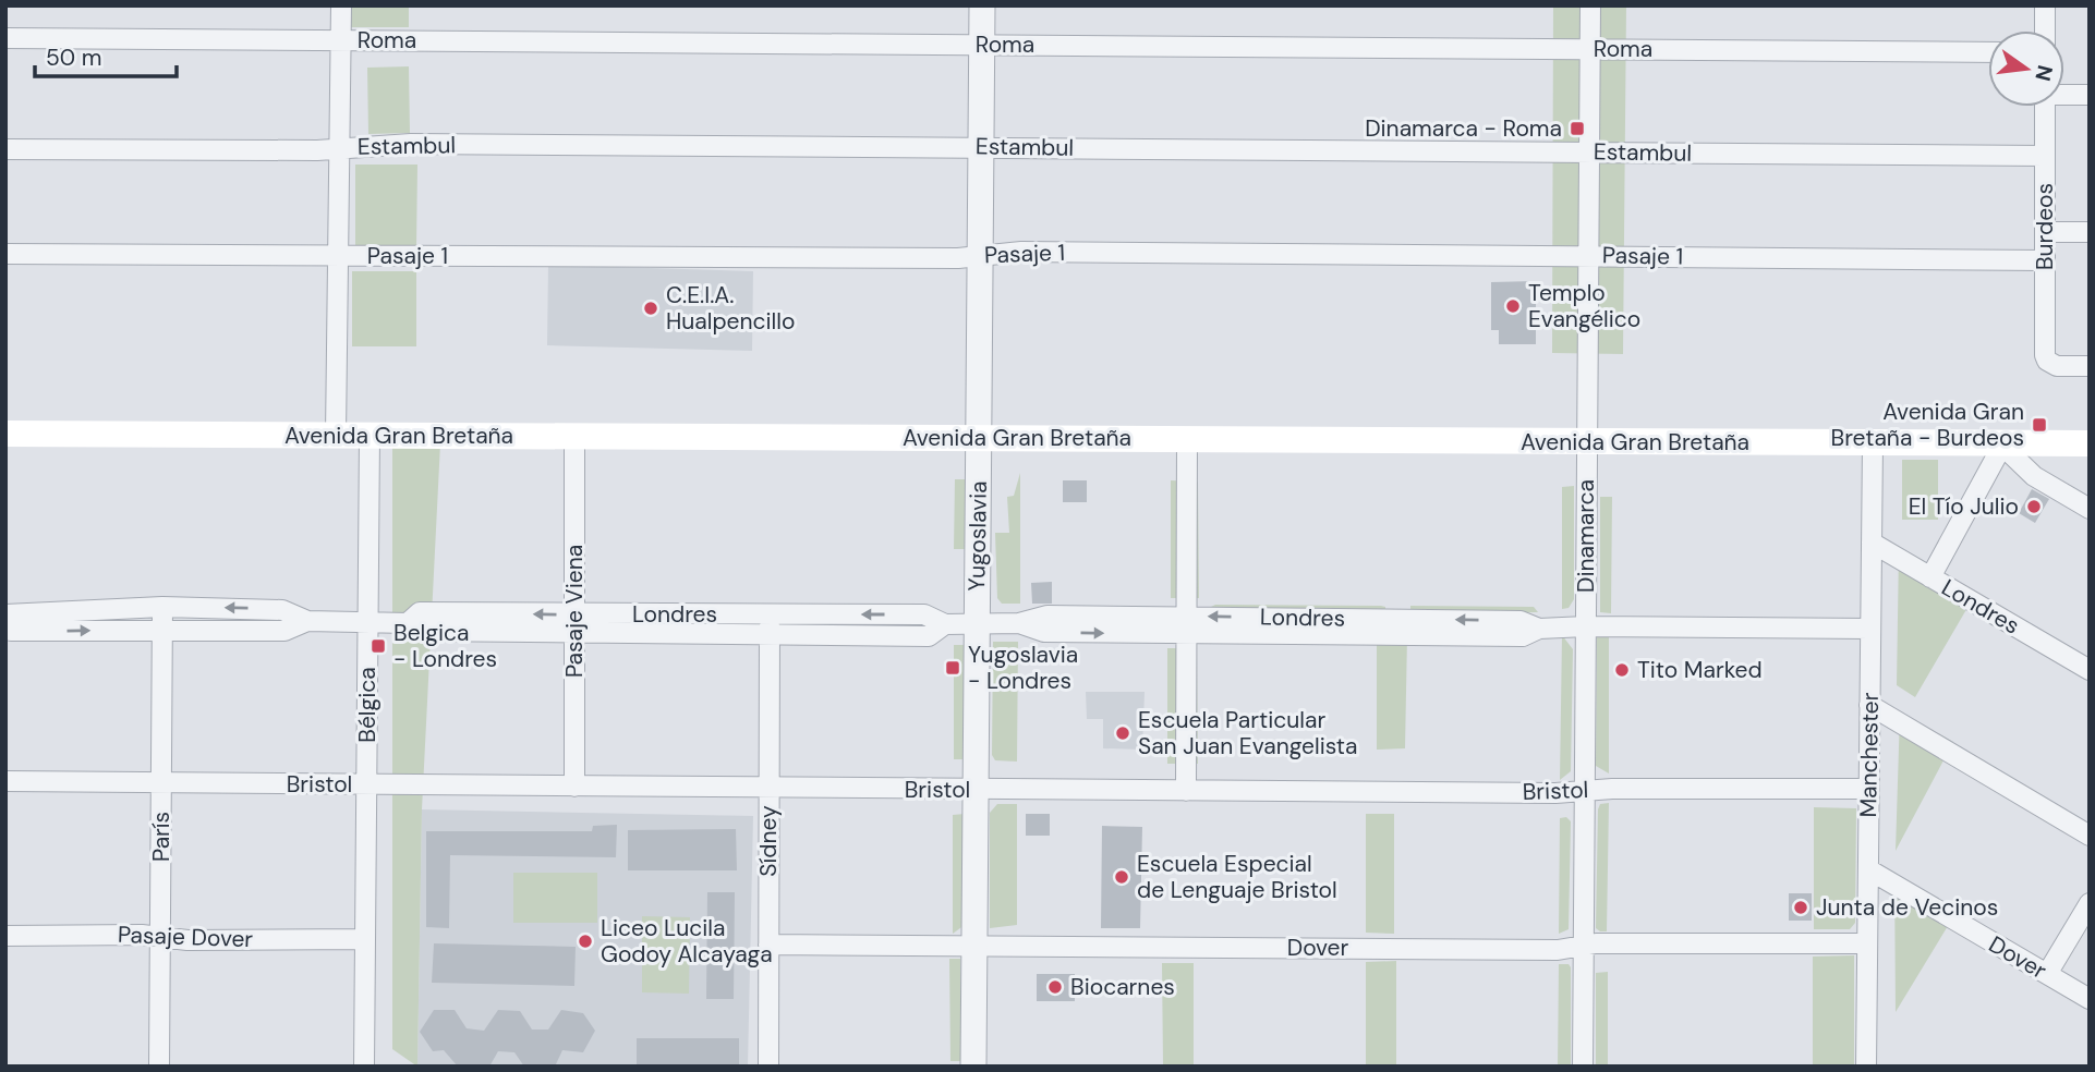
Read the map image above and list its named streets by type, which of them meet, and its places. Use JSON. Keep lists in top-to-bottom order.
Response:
{
  "streets": {
    "main road": ["Avenida Gran Bretaña"],
    "street": [
      "Roma",
      "Estambul",
      "Burdeos",
      "Pasaje 1",
      "Yugoslavia",
      "Dinamarca",
      "Londres",
      "Pasaje Viena",
      "Bélgica",
      "Manchester",
      "Bristol",
      "París",
      "Sídney",
      "Pasaje Dover",
      "Dover"
    ]
  },
  "crossings": [
    ["Roma", "Yugoslavia"],
    ["Roma", "Dinamarca"],
    ["Estambul", "Burdeos"],
    ["Estambul", "Yugoslavia"],
    ["Estambul", "Dinamarca"],
    ["Burdeos", "Pasaje 1"],
    ["Pasaje 1", "Yugoslavia"],
    ["Pasaje 1", "Dinamarca"],
    ["Avenida Gran Bretaña", "Yugoslavia"],
    ["Avenida Gran Bretaña", "Dinamarca"],
    ["Avenida Gran Bretaña", "Pasaje Viena"],
    ["Avenida Gran Bretaña", "Bélgica"],
    ["Avenida Gran Bretaña", "Manchester"],
    ["Yugoslavia", "Londres"],
    ["Yugoslavia", "Bristol"],
    ["Yugoslavia", "Dover"],
    ["Dinamarca", "Londres"],
    ["Dinamarca", "Bristol"],
    ["Dinamarca", "Dover"],
    ["Londres", "Pasaje Viena"],
    ["Londres", "Bélgica"],
    ["Londres", "Manchester"],
    ["Londres", "París"],
    ["Londres", "Sídney"],
    ["Pasaje Viena", "Bristol"],
    ["Bélgica", "Bristol"],
    ["Bélgica", "Pasaje Dover"],
    ["Manchester", "Bristol"],
    ["Manchester", "Dover"],
    ["Bristol", "París"],
    ["Bristol", "Sídney"],
    ["París", "Pasaje Dover"],
    ["Sídney", "Dover"]
  ],
  "places": {
    "transit": [
      "Dinamarca - Roma",
      "Avenida Gran Bretaña - Burdeos",
      "Belgica - Londres",
      "Yugoslavia - Londres"
    ],
    "other": [
      "Templo Evangélico",
      "C.E.I.A. Hualpencillo",
      "El Tío Julio",
      "Tito Marked",
      "Escuela Particular San Juan Evangelista",
      "Escuela Especial de Lenguaje Bristol",
      "Junta de Vecinos",
      "Liceo Lucila Godoy Alcayaga",
      "Biocarnes"
    ]
  },
  "scale_bar": "50 m",
  "north": "right"
}
